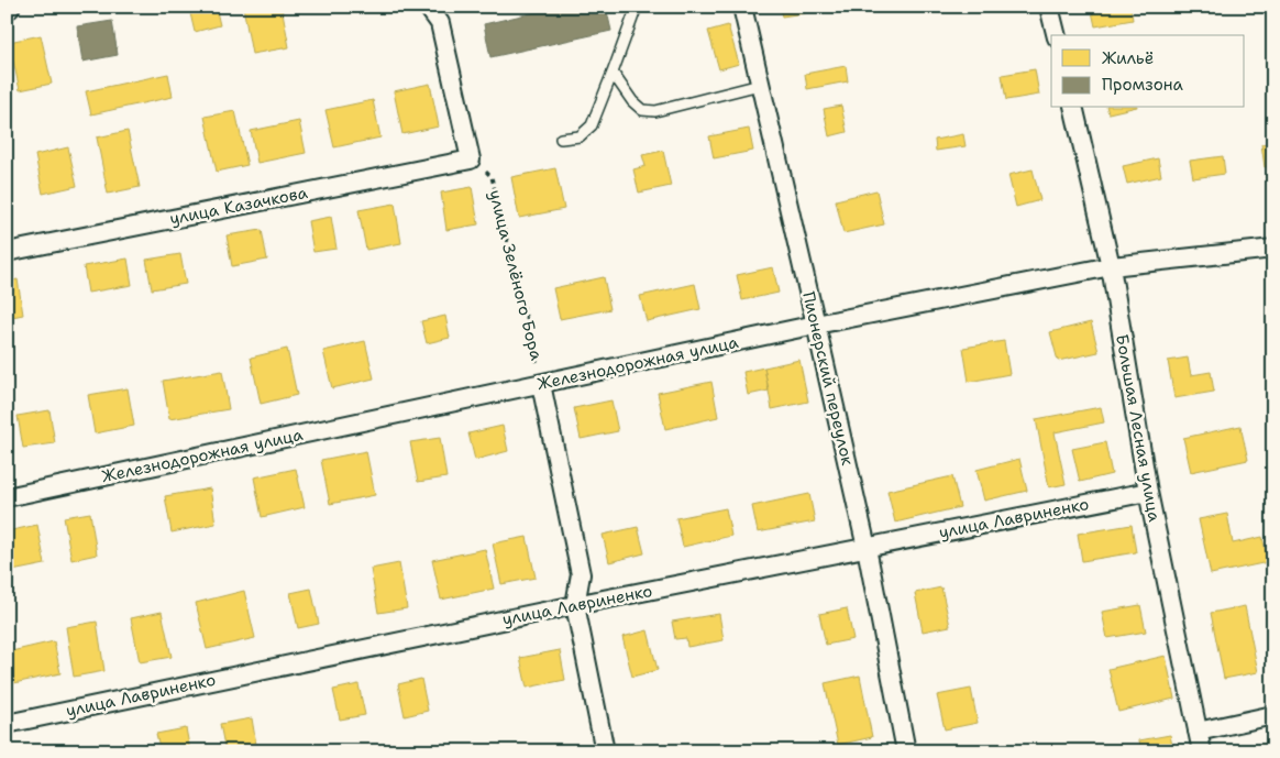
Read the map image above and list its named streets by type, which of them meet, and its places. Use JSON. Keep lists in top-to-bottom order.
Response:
{
  "streets": {
    "street": [
      "улица Казачкова",
      "улица Зелёного Бора",
      "Железнодорожная улица",
      "Пионерский переулок",
      "Большая Лесная улица",
      "улица Лавриненко"
    ]
  },
  "crossings": [
    ["улица Казачкова", "улица Зелёного Бора"],
    ["улица Зелёного Бора", "Железнодорожная улица"],
    ["улица Зелёного Бора", "улица Лавриненко"],
    ["Железнодорожная улица", "Пионерский переулок"],
    ["Железнодорожная улица", "Большая Лесная улица"],
    ["Пионерский переулок", "улица Лавриненко"],
    ["Большая Лесная улица", "улица Лавриненко"]
  ],
  "legend": ["Жильё", "Промзона"]
}
